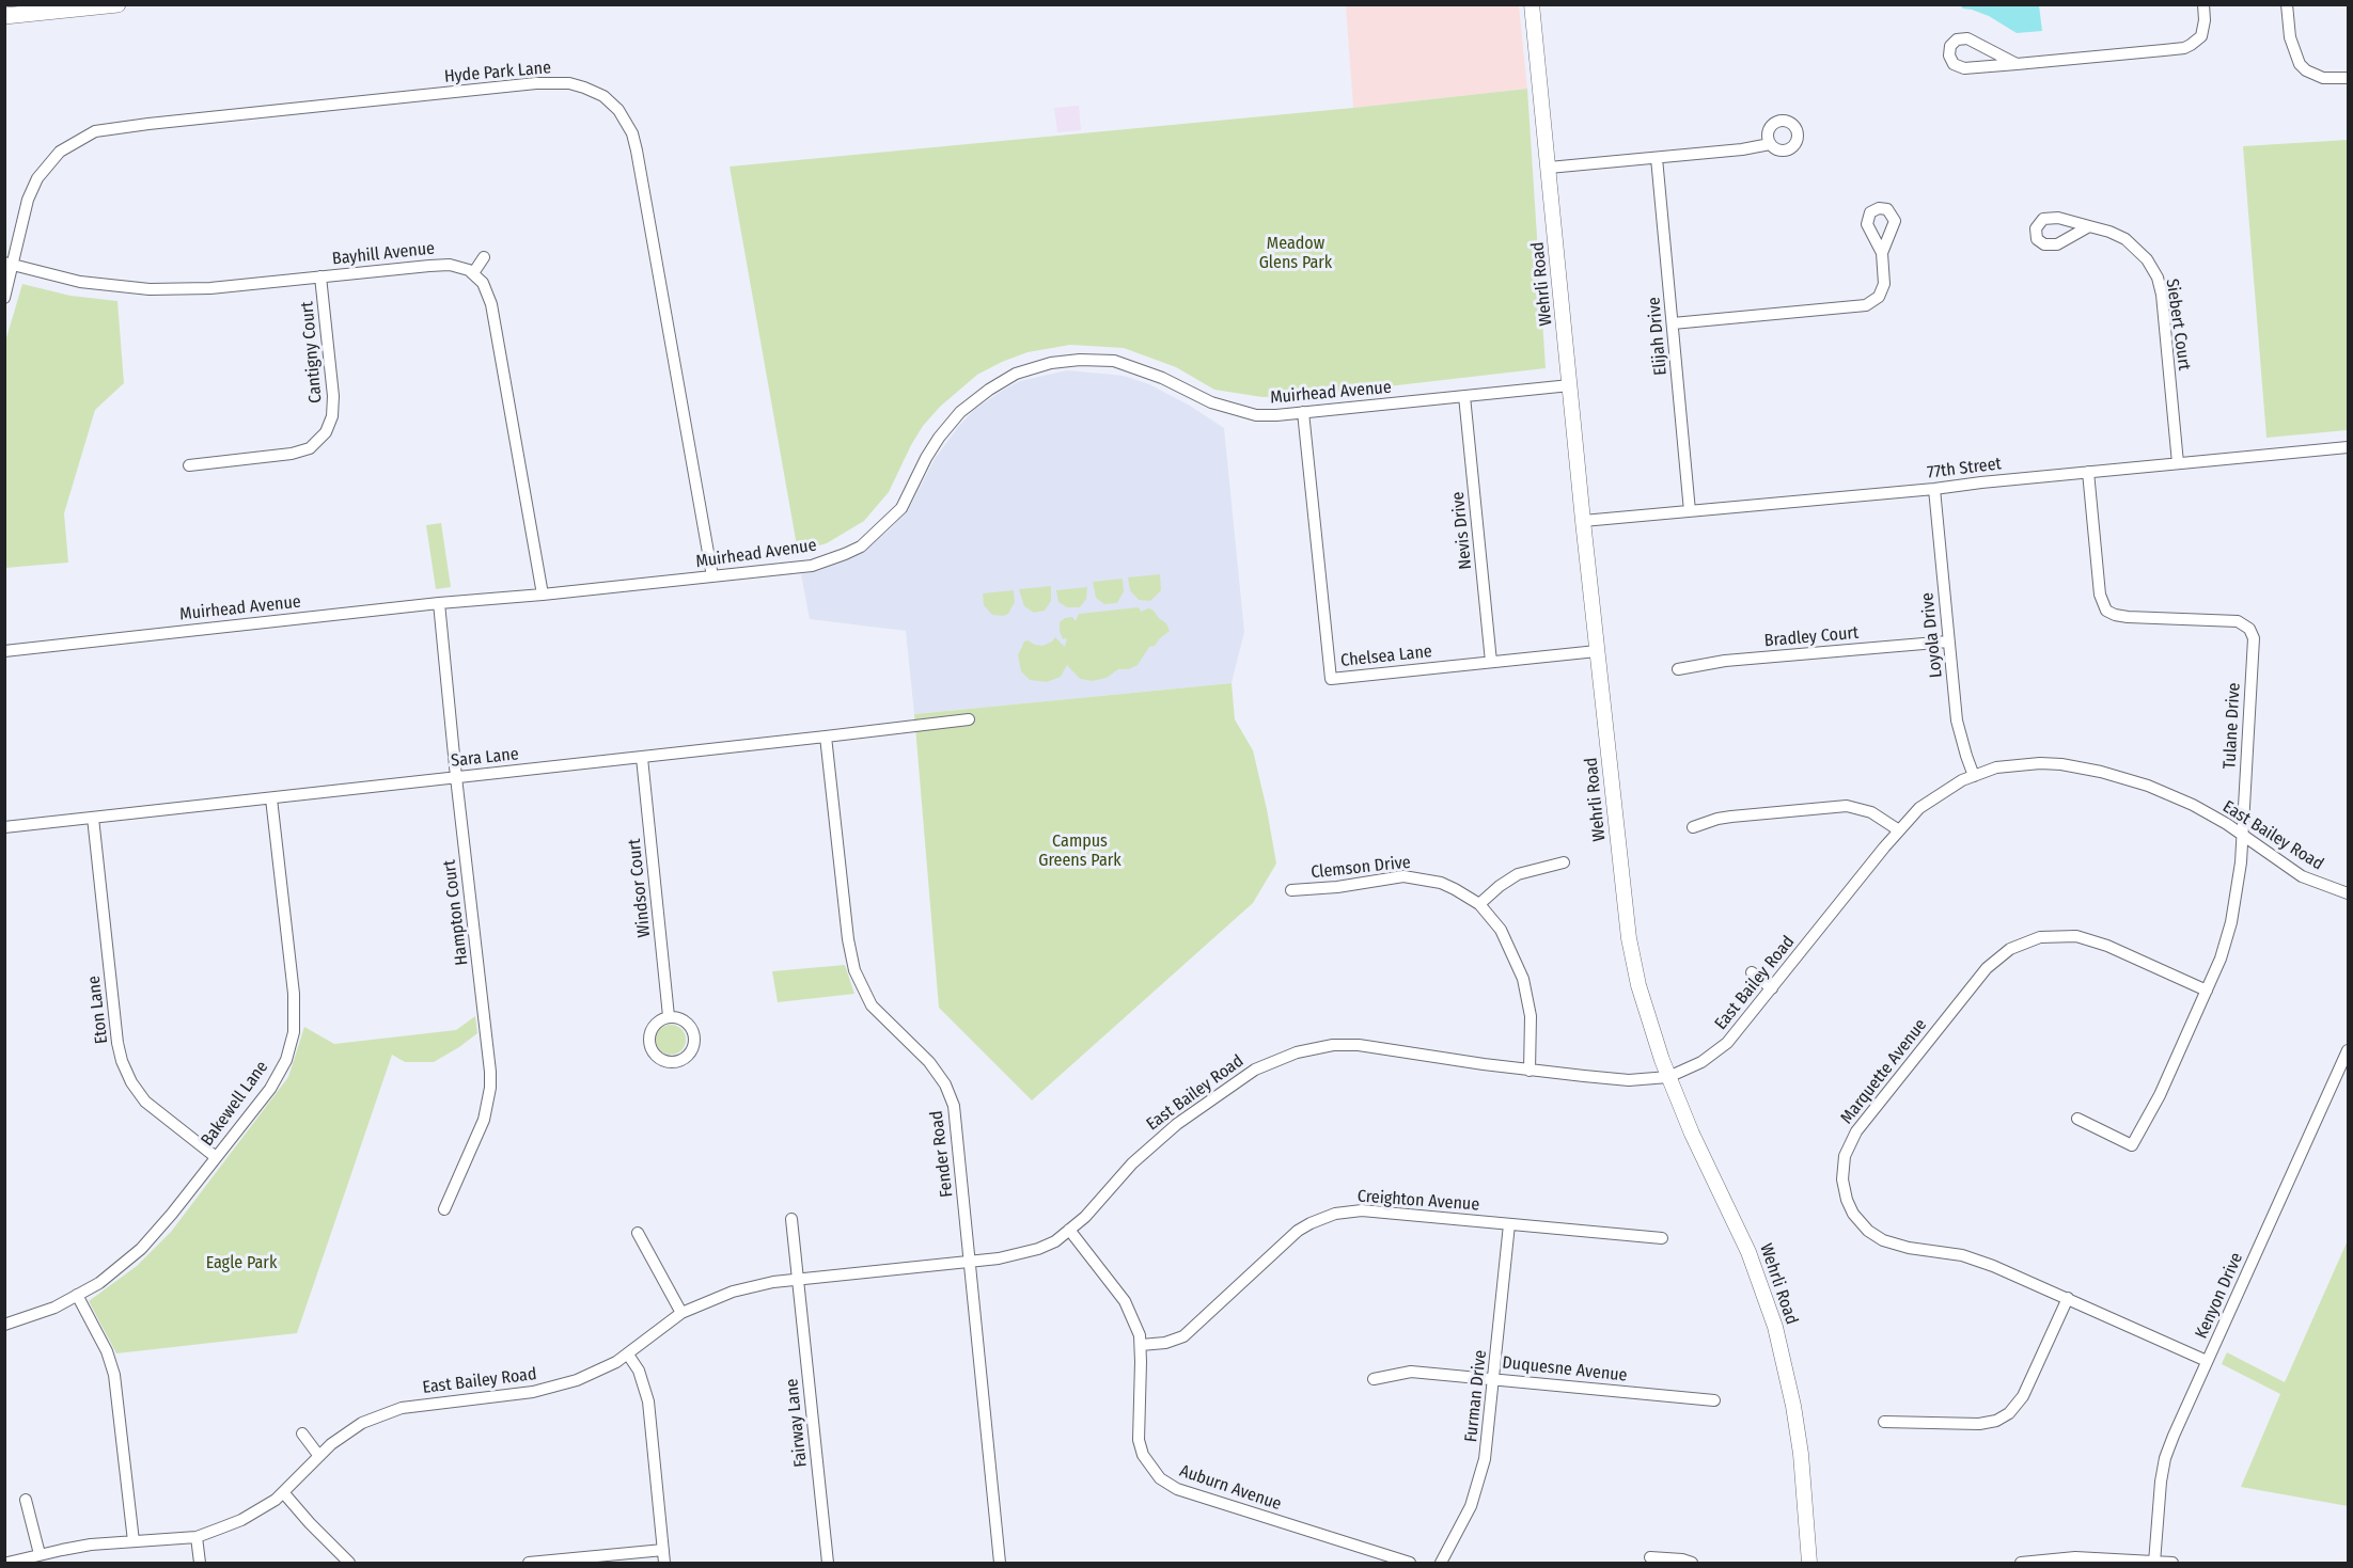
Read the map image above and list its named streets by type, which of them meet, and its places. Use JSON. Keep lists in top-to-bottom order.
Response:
{
  "streets": {
    "street": [
      "Hyde Park Lane",
      "Bayhill Avenue",
      "Wehrli Road",
      "Siebert Court",
      "Elijah Drive",
      "Cantigny Court",
      "Muirhead Avenue",
      "77th Street",
      "Nevis Drive",
      "Loyola Drive",
      "Bradley Court",
      "Chelsea Lane",
      "Tulane Drive",
      "Sara Lane",
      "East Bailey Road",
      "Clemson Drive",
      "Windsor Court",
      "Hampton Court",
      "Eton Lane",
      "Marquette Avenue",
      "Bakewell Lane",
      "Fender Road",
      "Creighton Avenue",
      "Kenyon Drive",
      "Duquesne Avenue",
      "Furman Drive",
      "Fairway Lane",
      "Auburn Avenue"
    ]
  },
  "crossings": [
    ["Hyde Park Lane", "Bayhill Avenue"],
    ["Hyde Park Lane", "Muirhead Avenue"],
    ["Bayhill Avenue", "Cantigny Court"],
    ["Wehrli Road", "Muirhead Avenue"],
    ["Wehrli Road", "77th Street"],
    ["Wehrli Road", "Chelsea Lane"],
    ["Wehrli Road", "East Bailey Road"],
    ["Siebert Court", "77th Street"],
    ["Elijah Drive", "77th Street"],
    ["Muirhead Avenue", "Nevis Drive"],
    ["Muirhead Avenue", "Chelsea Lane"],
    ["Muirhead Avenue", "Hampton Court"],
    ["77th Street", "Loyola Drive"],
    ["77th Street", "Tulane Drive"],
    ["Nevis Drive", "Chelsea Lane"],
    ["Loyola Drive", "Bradley Court"],
    ["Loyola Drive", "East Bailey Road"],
    ["Tulane Drive", "East Bailey Road"],
    ["Tulane Drive", "Marquette Avenue"],
    ["Sara Lane", "Windsor Court"],
    ["Sara Lane", "Hampton Court"],
    ["Sara Lane", "Eton Lane"],
    ["Sara Lane", "Bakewell Lane"],
    ["Sara Lane", "Fender Road"],
    ["East Bailey Road", "Clemson Drive"],
    ["East Bailey Road", "Fender Road"],
    ["East Bailey Road", "Fairway Lane"],
    ["East Bailey Road", "Auburn Avenue"],
    ["Eton Lane", "Bakewell Lane"],
    ["Marquette Avenue", "Kenyon Drive"],
    ["Creighton Avenue", "Furman Drive"],
    ["Creighton Avenue", "Auburn Avenue"],
    ["Duquesne Avenue", "Furman Drive"]
  ],
  "parks": ["Meadow Glens Park", "Campus Greens Park", "Eagle Park"]
}
